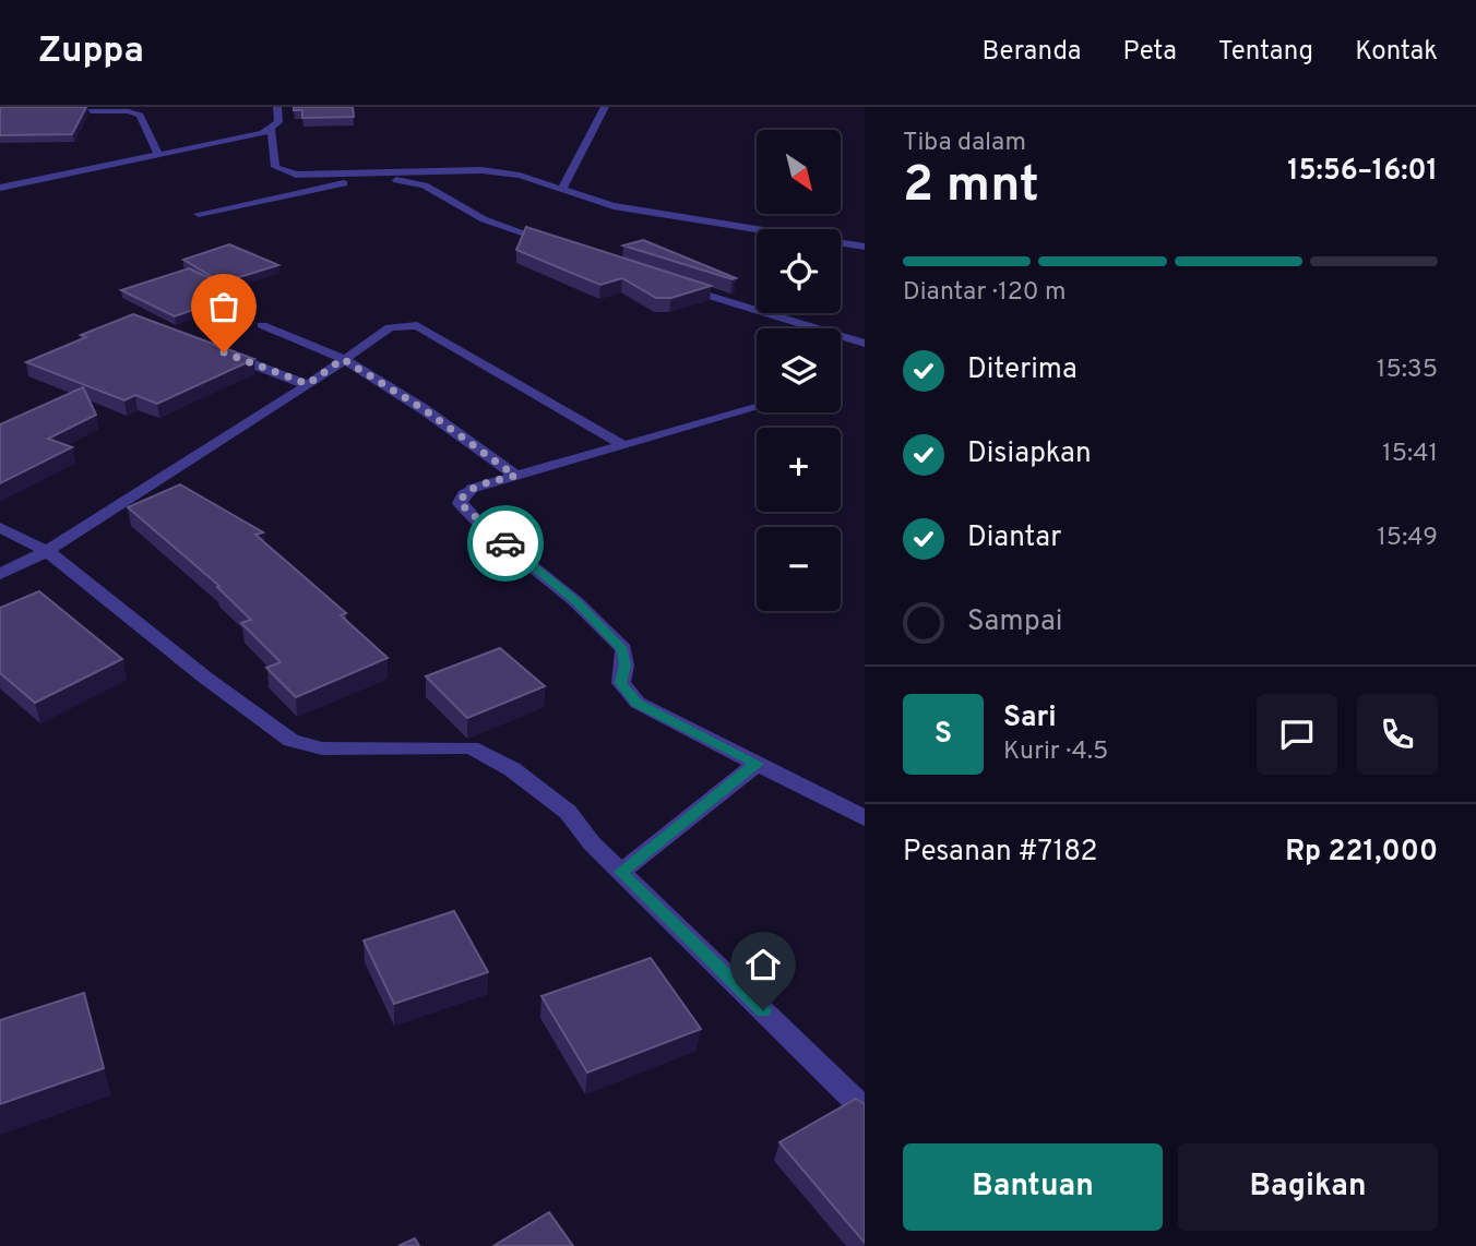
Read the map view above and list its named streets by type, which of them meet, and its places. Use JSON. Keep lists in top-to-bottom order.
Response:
{
  "north": "bottom right",
  "page": {
    "header": "Zuppa",
    "nav": [
      "Beranda",
      "Peta",
      "Tentang",
      "Kontak"
    ],
    "heading": ["2 mnt", "Tiba dalam", "15:56–16:01"],
    "panel": [
      "Sari",
      "Kurir · 4.5",
      "Pesanan #7182",
      "Rp 221,000"
    ],
    "map_buttons": ["+", "−"],
    "bar": "Diantar · 120 m",
    "list": [
      ["Diterima", "15:35"],
      ["Disiapkan", "15:41"],
      ["Diantar", "15:49"],
      "Sampai"
    ],
    "round": "S",
    "buttons": ["Bantuan", "Bagikan"]
  }
}
